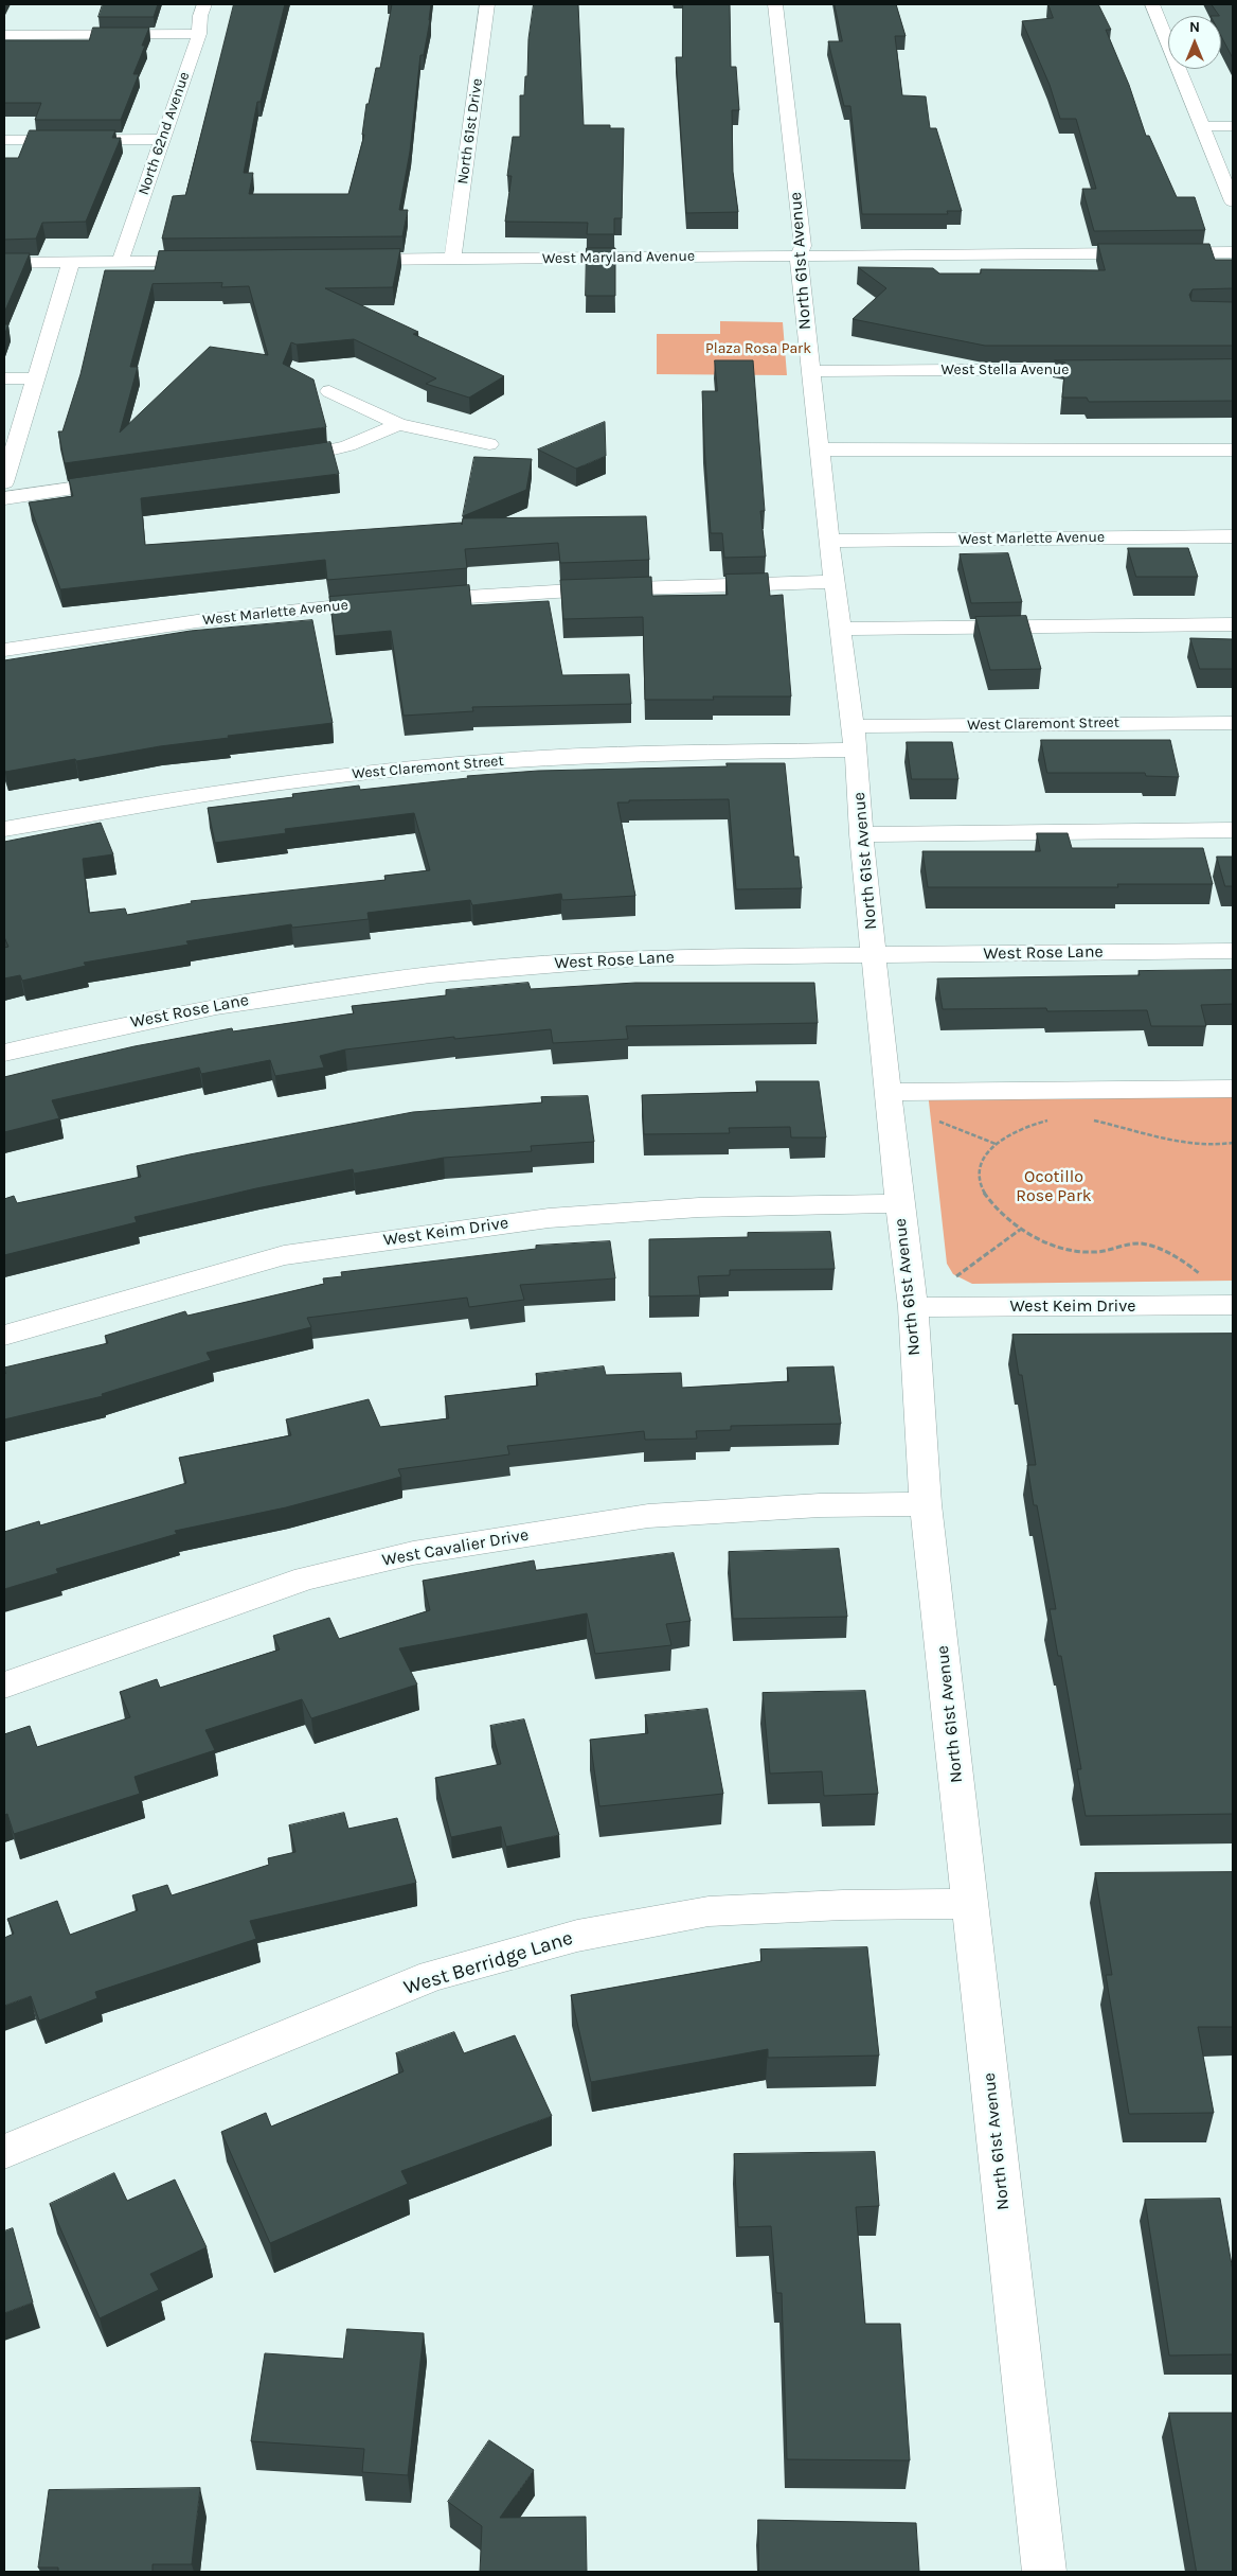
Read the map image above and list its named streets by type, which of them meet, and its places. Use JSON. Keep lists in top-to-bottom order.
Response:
{
  "streets": {
    "street": [
      "North 61st Drive",
      "North 62nd Avenue",
      "West Maryland Avenue",
      "North 61st Avenue",
      "West Stella Avenue",
      "West Marlette Avenue",
      "West Claremont Street",
      "West Rose Lane",
      "West Keim Drive",
      "West Cavalier Drive",
      "West Berridge Lane"
    ]
  },
  "crossings": [
    ["North 61st Drive", "West Maryland Avenue"],
    ["West Maryland Avenue", "North 61st Avenue"],
    ["North 61st Avenue", "West Stella Avenue"],
    ["North 61st Avenue", "West Marlette Avenue"],
    ["North 61st Avenue", "West Claremont Street"],
    ["North 61st Avenue", "West Rose Lane"],
    ["North 61st Avenue", "West Keim Drive"],
    ["North 61st Avenue", "West Cavalier Drive"],
    ["North 61st Avenue", "West Berridge Lane"]
  ],
  "parks": ["Plaza Rosa Park", "Ocotillo Rose Park"],
  "north": "top"
}
